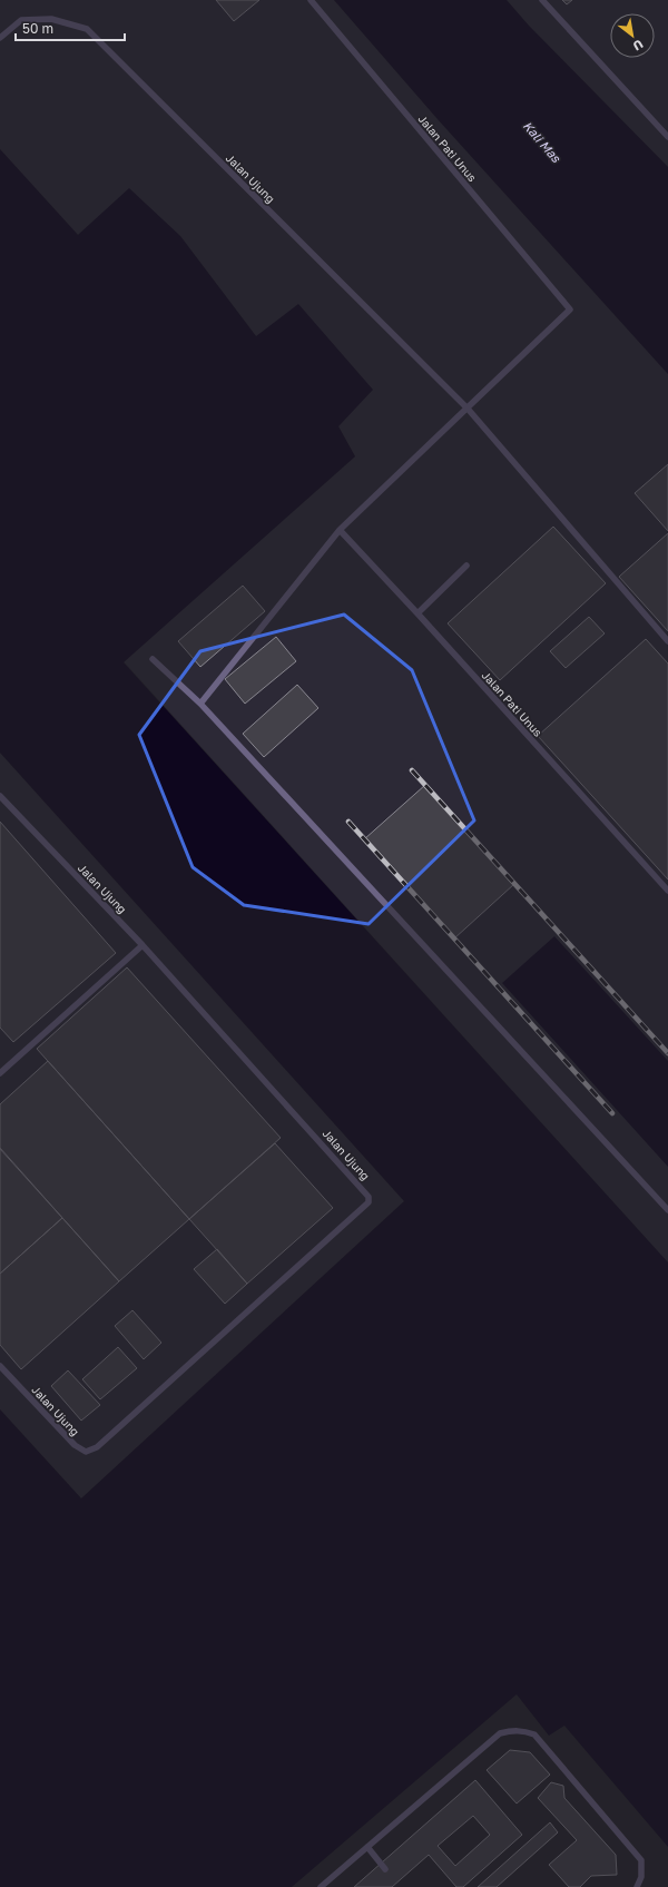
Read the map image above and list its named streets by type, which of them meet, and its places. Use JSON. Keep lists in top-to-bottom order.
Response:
{
  "streets": {
    "lane": ["Jalan Pati Unus", "Jalan Ujung"]
  },
  "crossings": [
    ["Jalan Pati Unus", "Jalan Ujung"]
  ],
  "water": ["Kali Mas"],
  "scale_bar": "50 m",
  "north": "bottom right"
}
